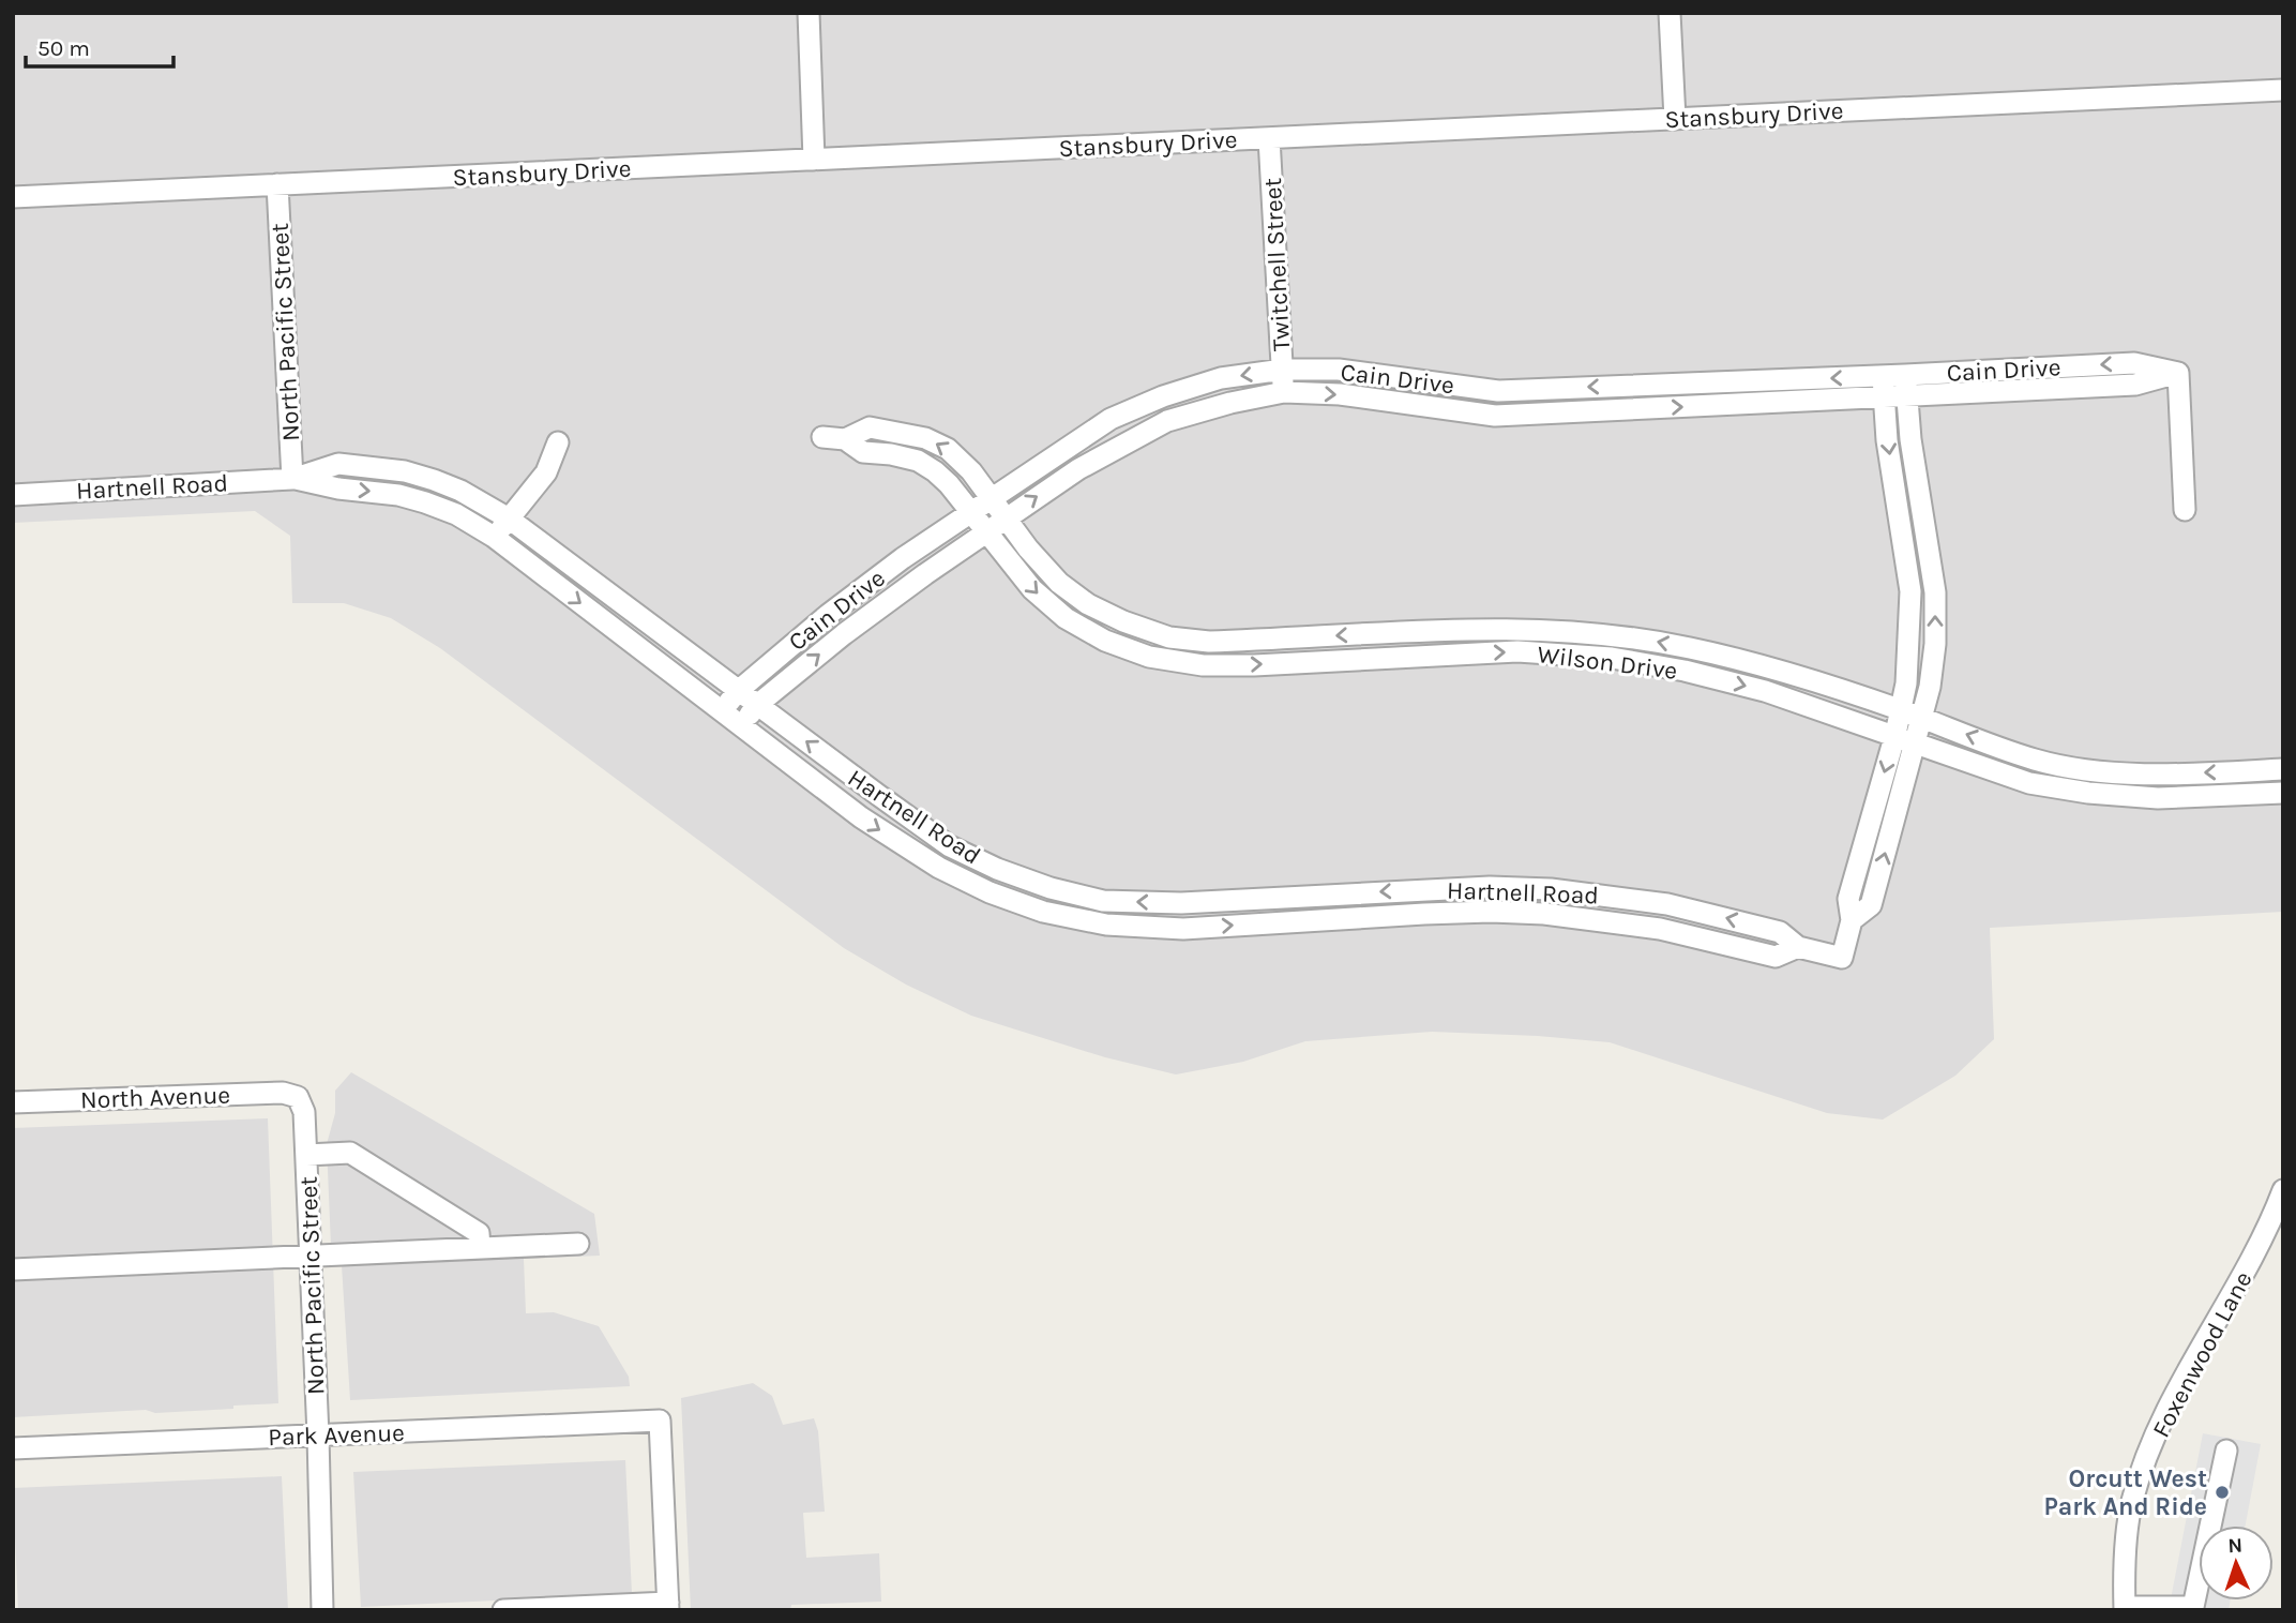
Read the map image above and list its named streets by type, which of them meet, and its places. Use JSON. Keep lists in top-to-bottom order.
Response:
{
  "streets": {
    "street": [
      "Stansbury Drive",
      "Twitchell Street",
      "North Pacific Street",
      "Cain Drive",
      "Hartnell Road",
      "Wilson Drive",
      "North Avenue",
      "Foxenwood Lane",
      "Park Avenue"
    ]
  },
  "crossings": [
    ["Stansbury Drive", "Twitchell Street"],
    ["Stansbury Drive", "North Pacific Street"],
    ["Twitchell Street", "Cain Drive"],
    ["North Pacific Street", "Hartnell Road"],
    ["North Pacific Street", "North Avenue"],
    ["North Pacific Street", "Park Avenue"],
    ["Cain Drive", "Hartnell Road"],
    ["Cain Drive", "Wilson Drive"],
    ["Hartnell Road", "Wilson Drive"]
  ],
  "places": ["Orcutt West Park And Ride"],
  "scale_bar": "50 m",
  "north": "top"
}
